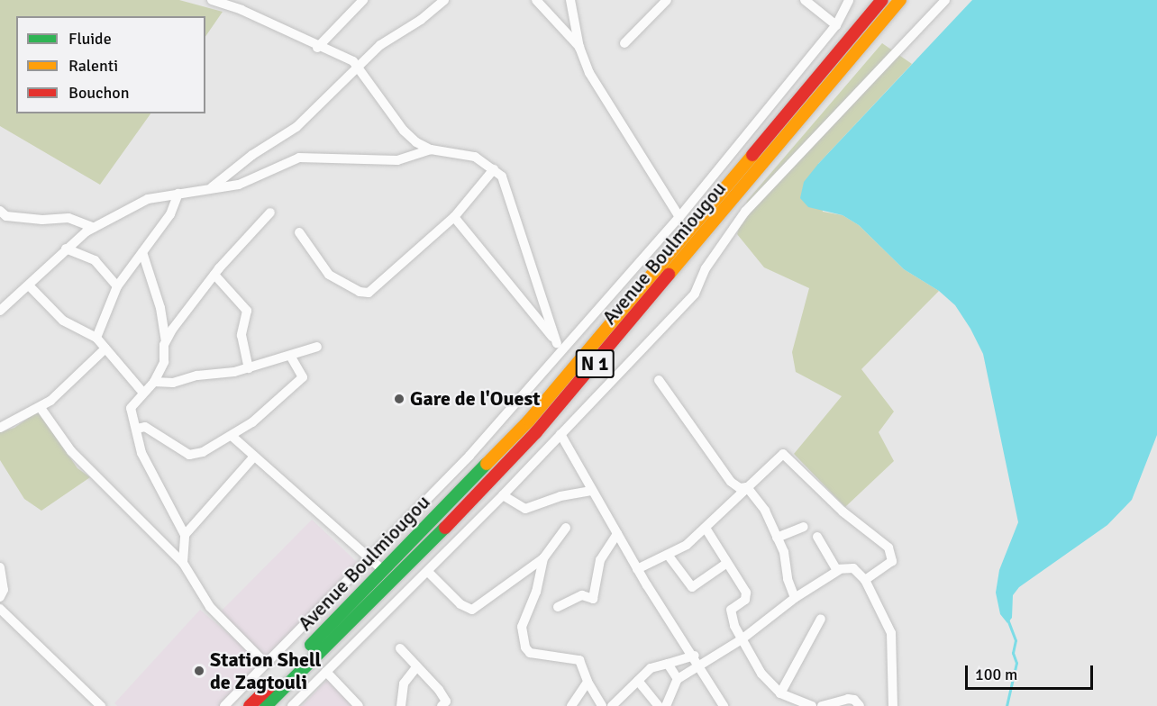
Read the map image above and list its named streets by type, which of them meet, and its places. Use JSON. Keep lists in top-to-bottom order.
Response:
{
  "streets": {
    "highway": ["Avenue Boulmiougou", "N 1"]
  },
  "places": ["Gare de l'Ouest", "Station Shell de Zagtouli"],
  "legend": ["Fluide", "Ralenti", "Bouchon"],
  "scale_bar": "100 m"
}
